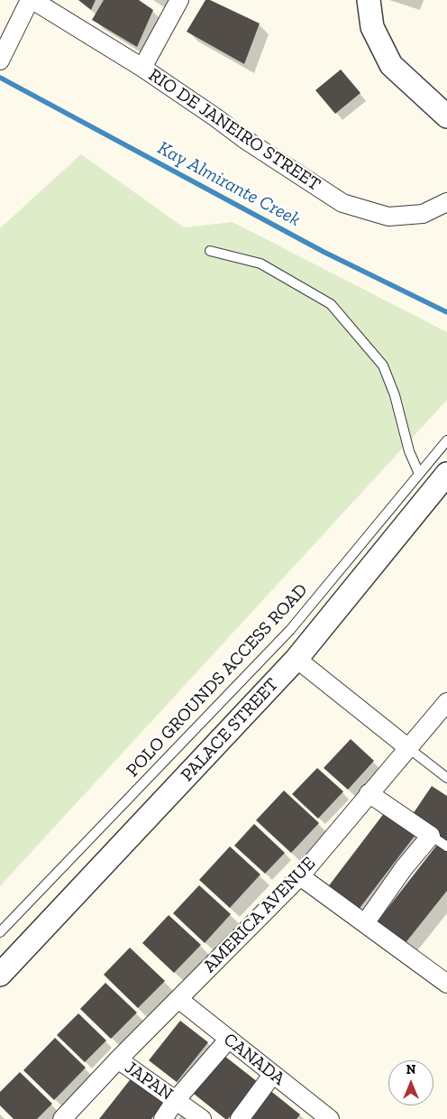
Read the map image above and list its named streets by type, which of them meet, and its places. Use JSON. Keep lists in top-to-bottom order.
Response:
{
  "streets": {
    "street": [
      "RIO DE JANEIRO STREET",
      "PALACE STREET",
      "AMERICA AVENUE",
      "CANADA",
      "JAPAN"
    ],
    "lane": ["POLO GROUNDS ACCESS ROAD"]
  },
  "crossings": [
    ["AMERICA AVENUE", "CANADA"],
    ["AMERICA AVENUE", "JAPAN"]
  ],
  "water": ["Kay Almirante Creek"],
  "north": "top"
}
